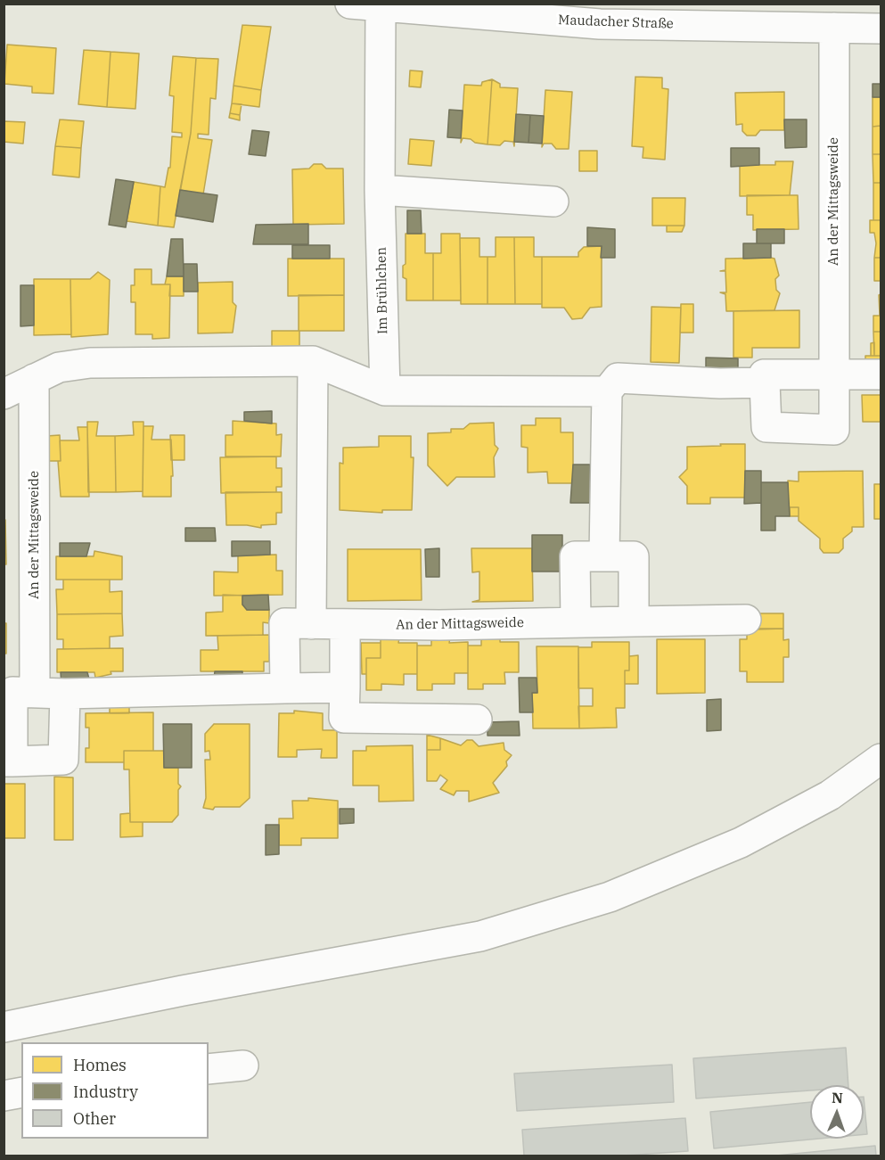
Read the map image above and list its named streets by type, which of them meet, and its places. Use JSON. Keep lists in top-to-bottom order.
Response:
{
  "streets": {
    "street": ["Maudacher Straße", "An der Mittagsweide", "Im Brühlchen"]
  },
  "crossings": [
    ["Maudacher Straße", "An der Mittagsweide"],
    ["Maudacher Straße", "Im Brühlchen"]
  ],
  "legend": ["Homes", "Industry", "Other"],
  "north": "top"
}
